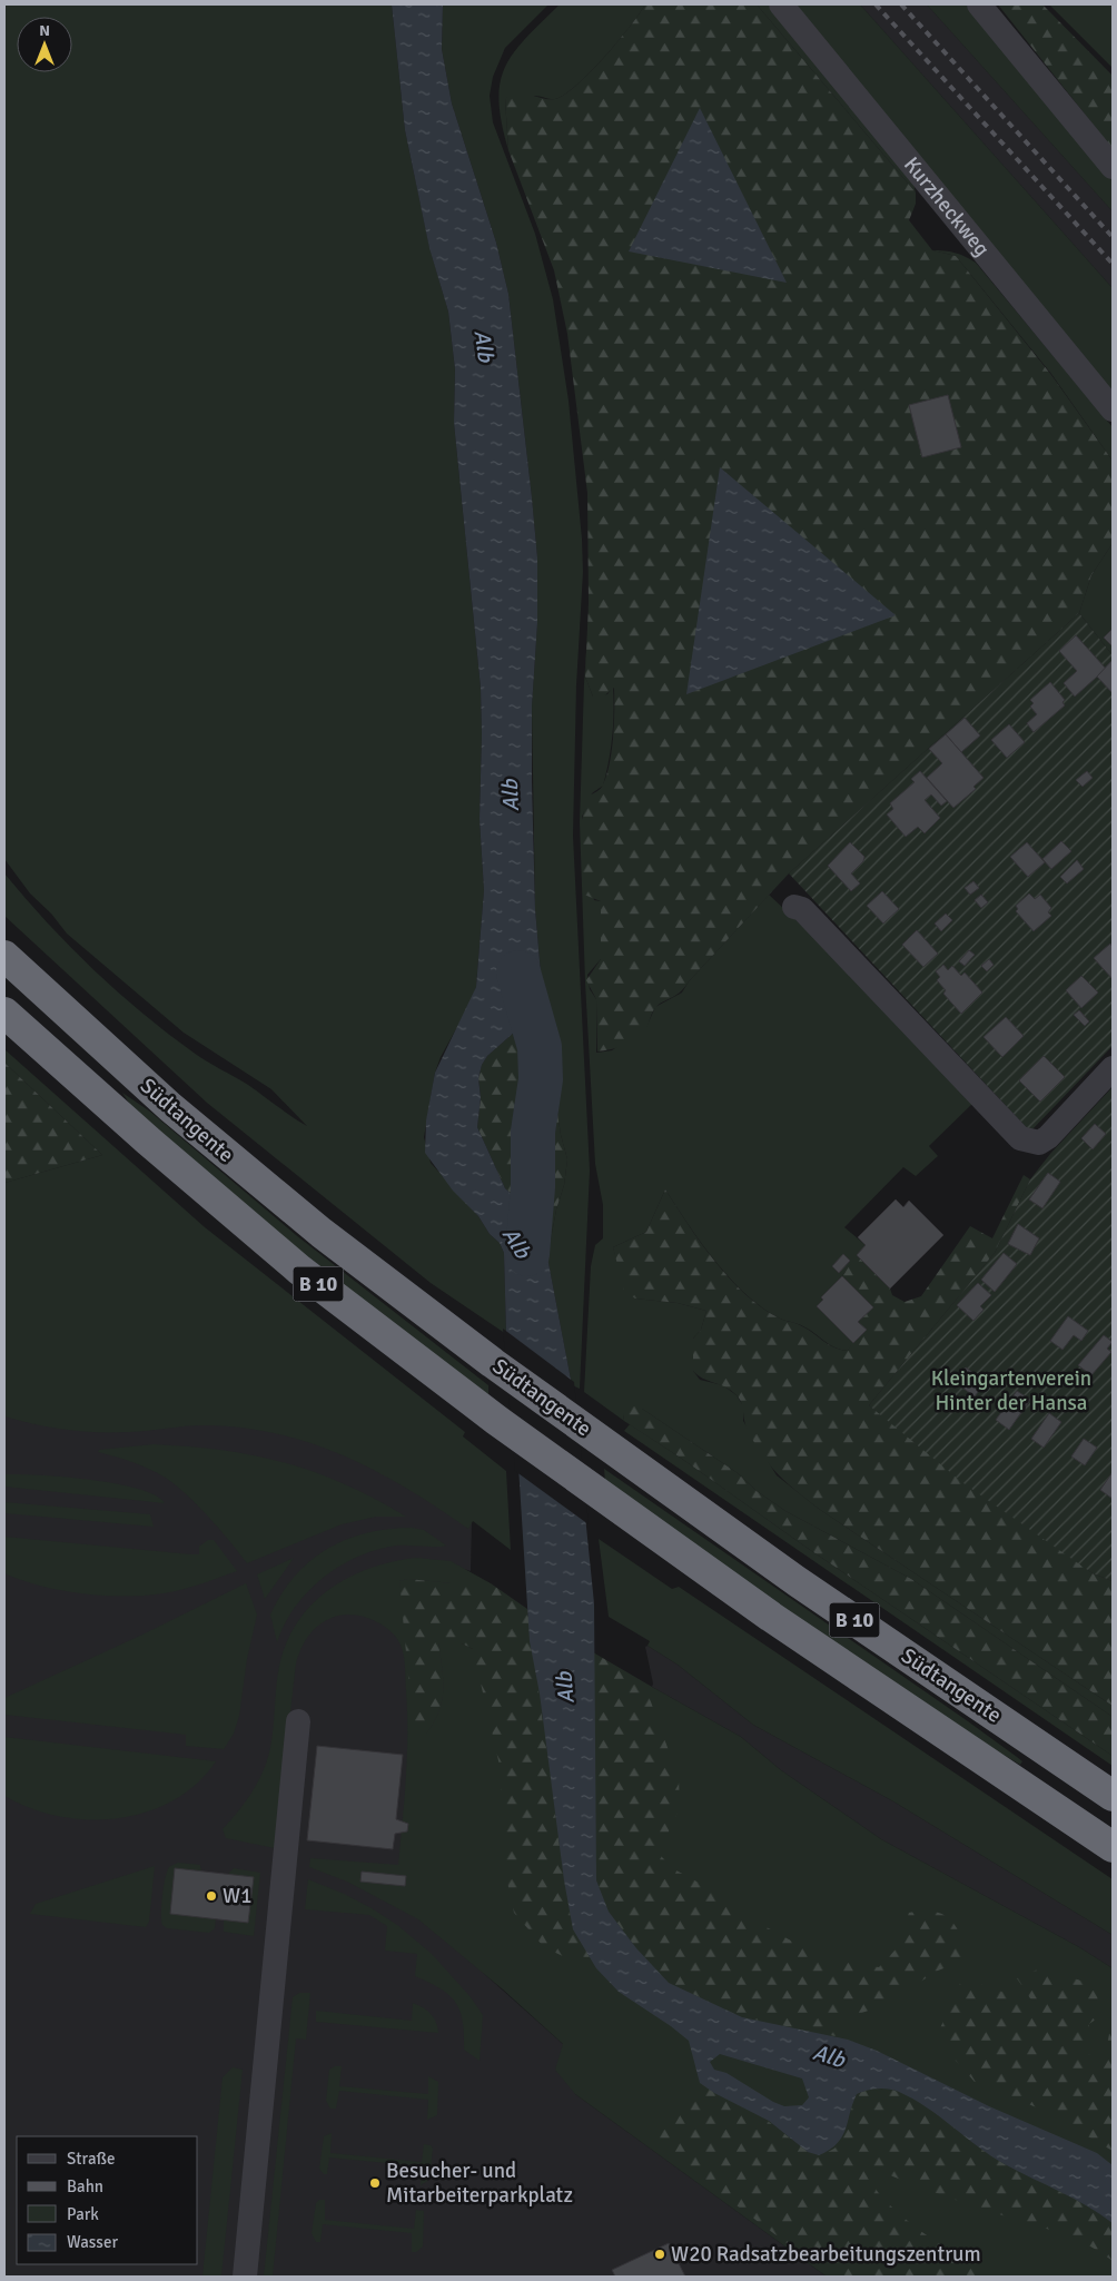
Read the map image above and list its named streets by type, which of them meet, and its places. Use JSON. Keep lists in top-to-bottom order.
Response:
{
  "streets": {
    "highway": ["Südtangente", "B 10"],
    "street": ["Kurzheckweg"]
  },
  "water": ["Alb"],
  "parks": ["Kleingartenverein Hinter der Hansa"],
  "places": ["W1", "Besucher- und Mitarbeiterparkplatz", "W20 Radsatzbearbeitungszentrum"],
  "legend": [
    "Straße",
    "Bahn",
    "Park",
    "Wasser"
  ],
  "north": "top"
}
